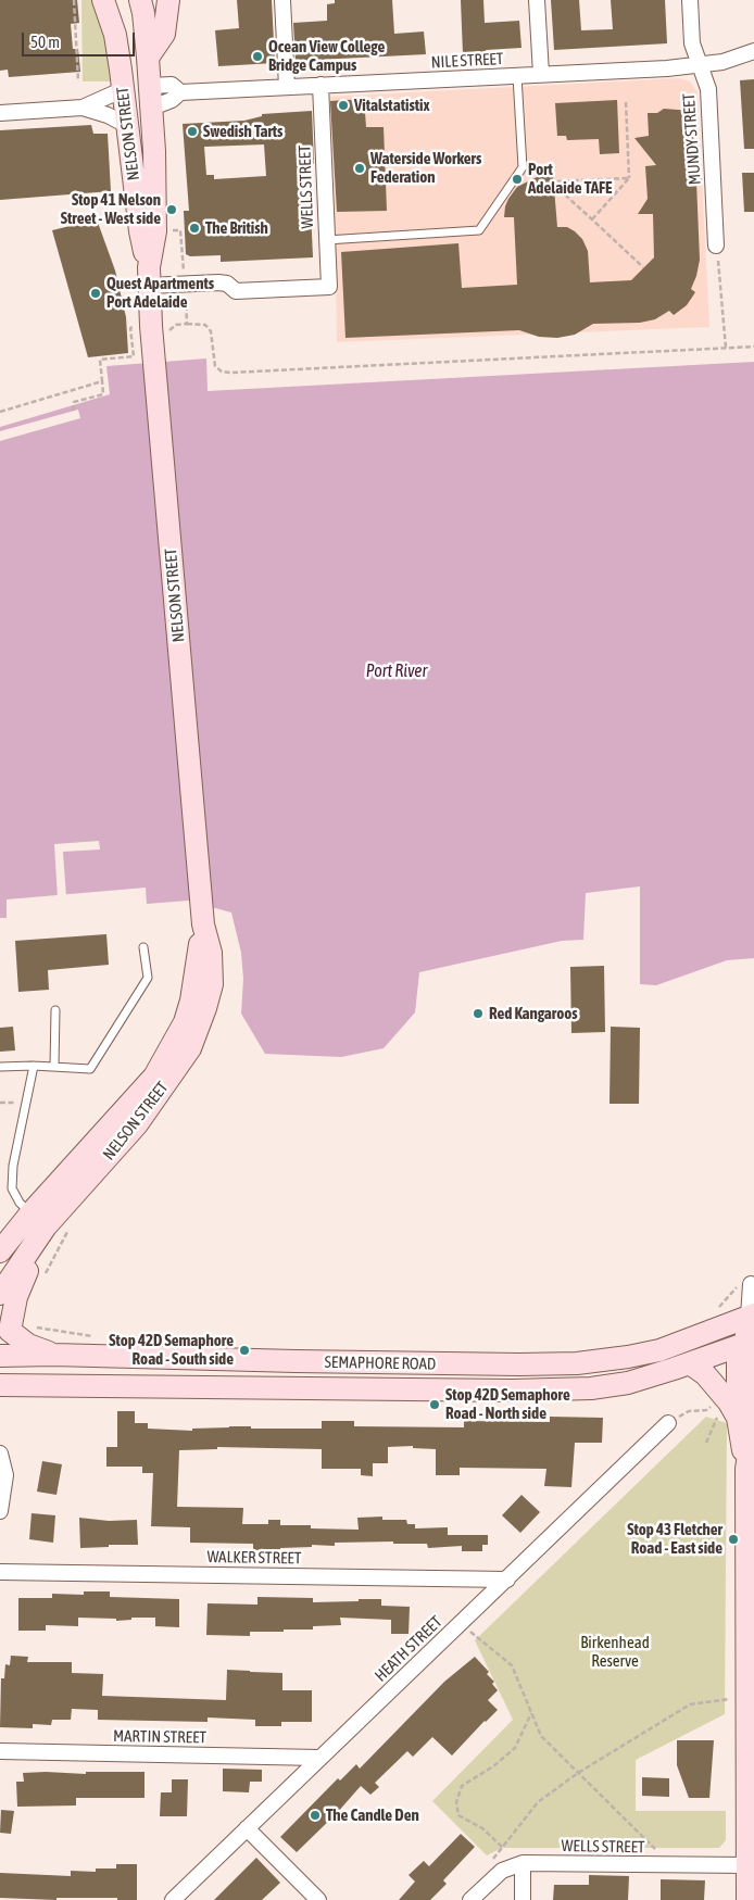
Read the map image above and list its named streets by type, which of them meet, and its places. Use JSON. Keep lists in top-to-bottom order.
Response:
{
  "streets": {
    "main road": ["NELSON STREET", "SEMAPHORE ROAD"],
    "street": [
      "NILE STREET",
      "MUNDY STREET",
      "WELLS STREET",
      "WALKER STREET",
      "HEATH STREET",
      "MARTIN STREET"
    ]
  },
  "crossings": [
    ["NILE STREET", "NELSON STREET"],
    ["NILE STREET", "MUNDY STREET"],
    ["NILE STREET", "WELLS STREET"],
    ["NELSON STREET", "WELLS STREET"],
    ["WALKER STREET", "HEATH STREET"],
    ["HEATH STREET", "MARTIN STREET"]
  ],
  "water": ["Port River"],
  "parks": ["Birkenhead Reserve"],
  "places": [
    "Ocean View College Bridge Campus",
    "Vitalstatistix",
    "Swedish Tarts",
    "Waterside Workers Federation",
    "Port Adelaide TAFE",
    "Stop 41 Nelson Street - West side",
    "The British",
    "Quest Apartments Port Adelaide",
    "Red Kangaroos",
    "Stop 42D Semaphore Road - South side",
    "Stop 42D Semaphore Road - North side",
    "Stop 43 Fletcher Road - East side",
    "The Candle Den"
  ],
  "scale_bar": "50 m"
}
